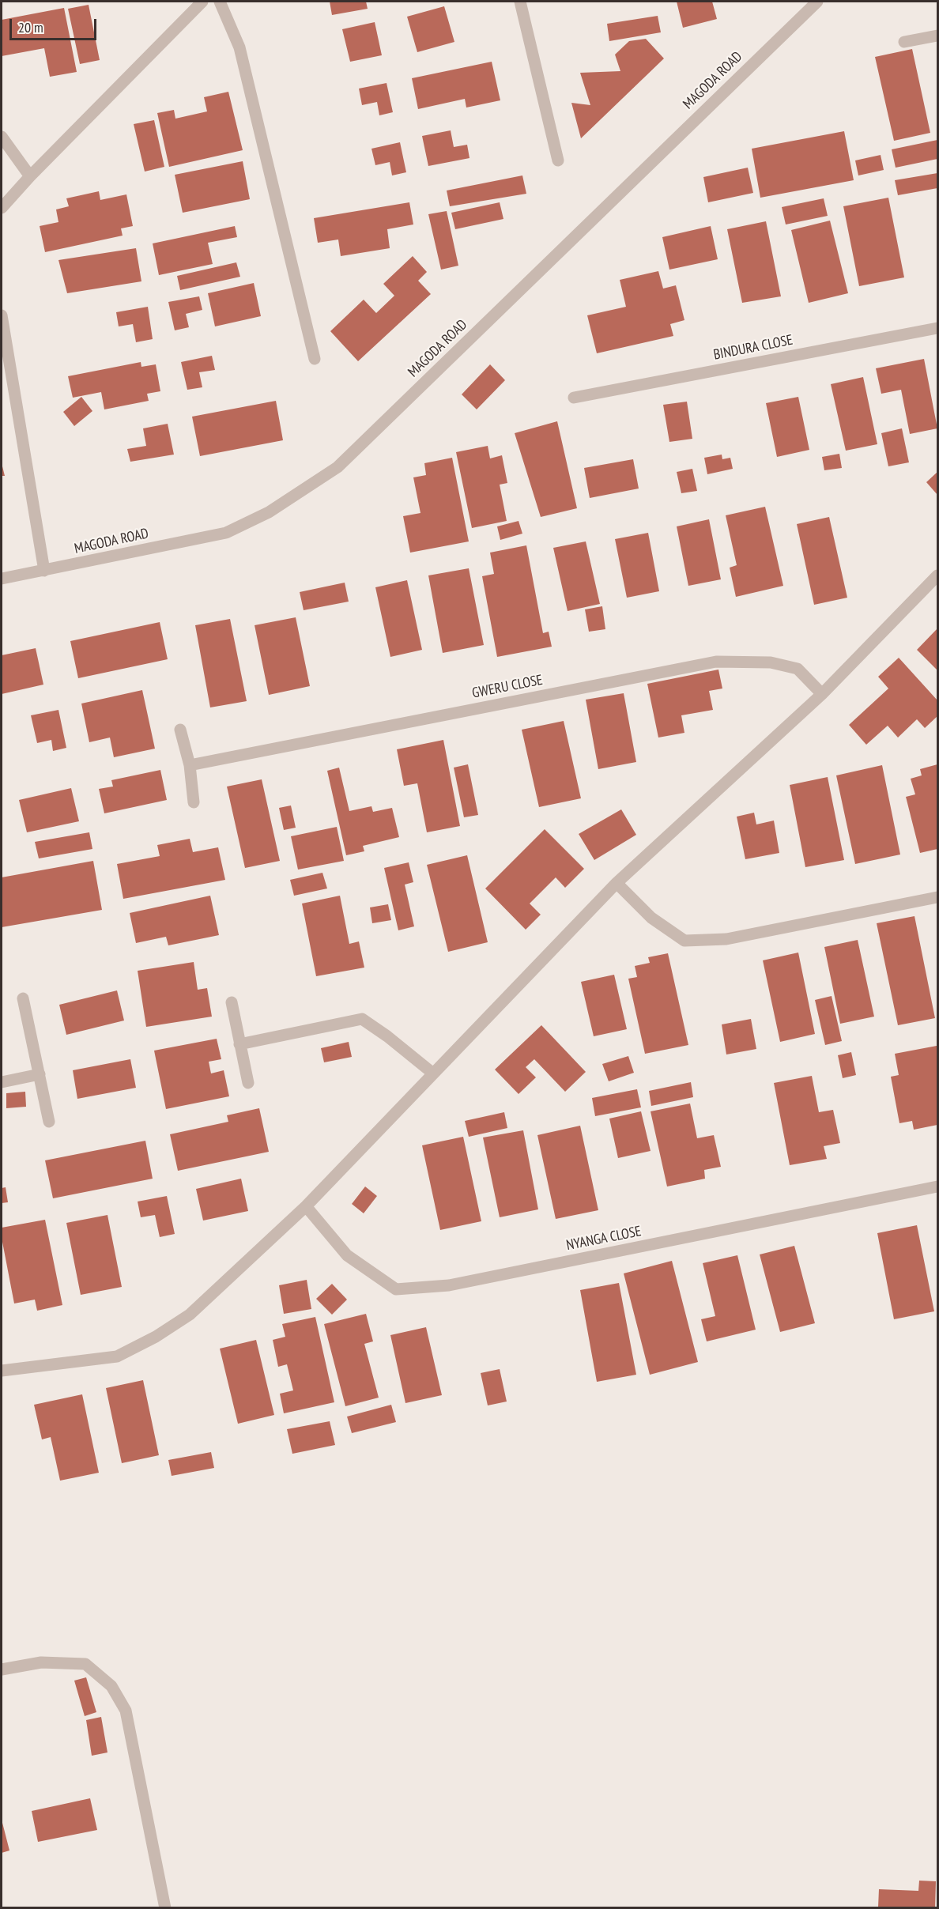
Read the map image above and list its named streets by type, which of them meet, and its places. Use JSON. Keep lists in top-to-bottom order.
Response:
{
  "streets": {
    "street": [
      "MAGODA ROAD",
      "BINDURA CLOSE",
      "GWERU CLOSE",
      "NYANGA CLOSE"
    ]
  },
  "scale_bar": "20 m"
}
